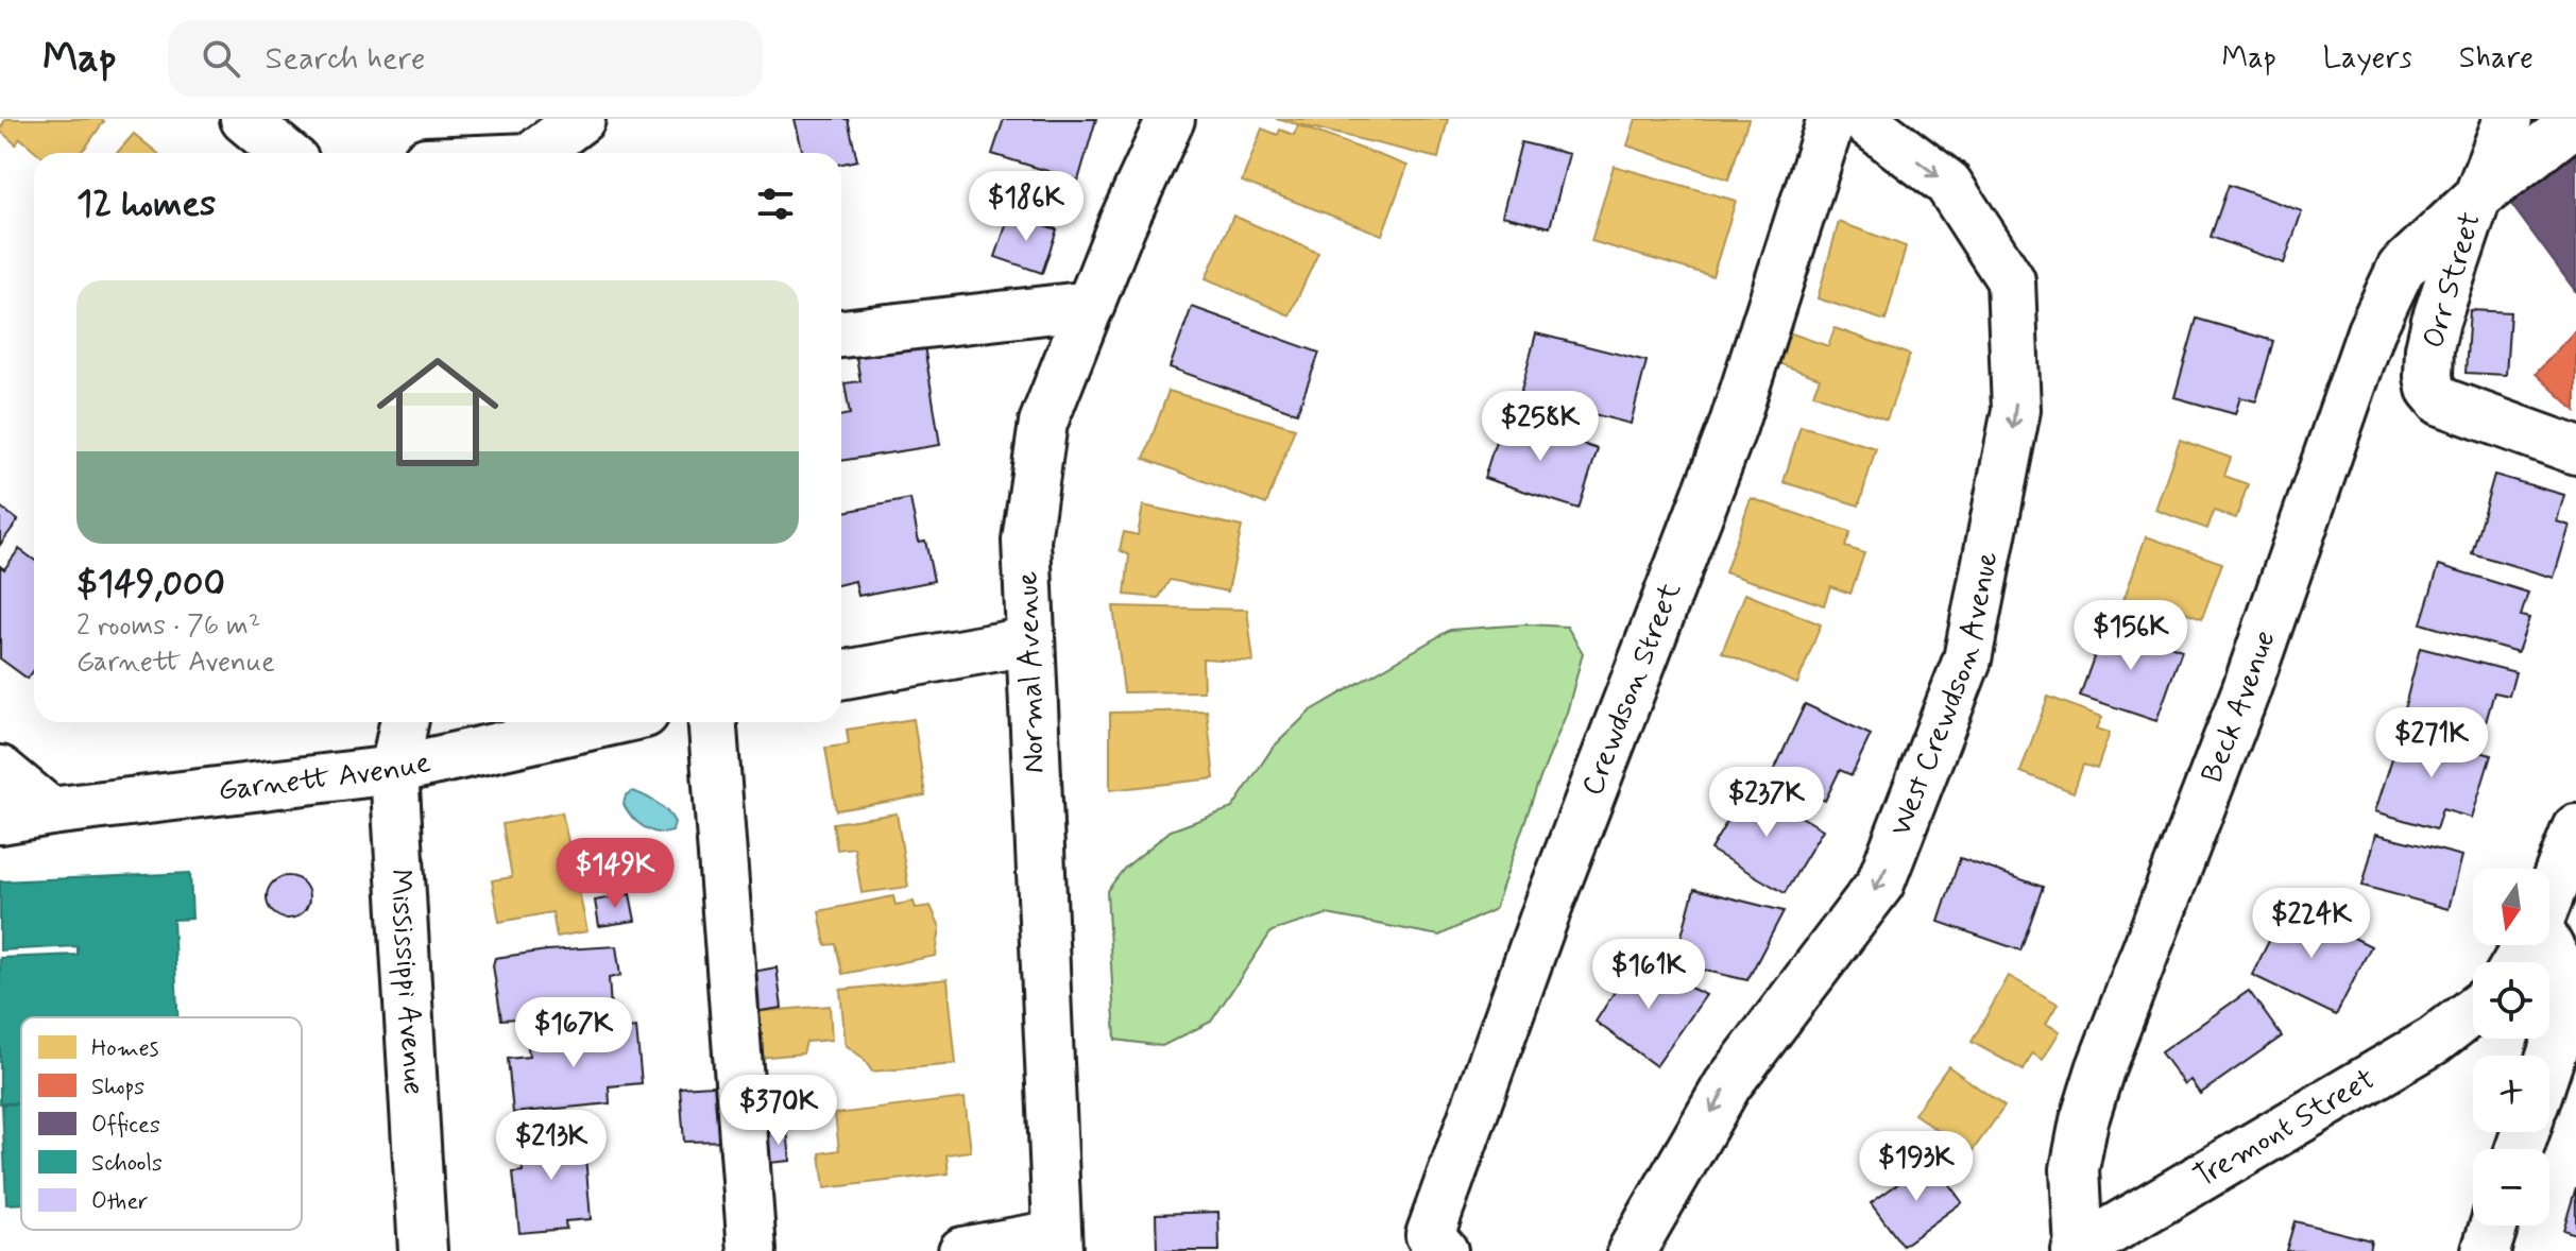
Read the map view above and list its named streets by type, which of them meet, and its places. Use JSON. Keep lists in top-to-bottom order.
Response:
{
  "streets": {
    "street": [
      "Orr Street",
      "Normal Avenue",
      "Crewdson Street",
      "West Crewdson Avenue",
      "Beck Avenue",
      "Garnett Avenue",
      "Mississippi Avenue",
      "Tremont Street"
    ]
  },
  "crossings": [
    ["Orr Street", "Beck Avenue"],
    ["Beck Avenue", "Tremont Street"],
    ["Garnett Avenue", "Mississippi Avenue"]
  ],
  "one_way": ["West Crewdson Avenue"],
  "legend": [
    "Homes",
    "Shops",
    "Offices",
    "Schools",
    "Other"
  ],
  "north": "bottom",
  "page": {
    "header": "Map",
    "search": "Search here",
    "nav": ["Map", "Layers", "Share"],
    "heading": "12 homes",
    "price": [
      "$186K",
      "$258K",
      "$156K",
      "$271K",
      "$237K",
      "$149K",
      "$224K",
      "$161K",
      "$167K",
      "$370K",
      "$213K",
      "$193K"
    ],
    "list": [
      {
        "name": "$149,000",
        "note": "2 rooms · 76 m² · Garnett Avenue"
      }
    ],
    "map_buttons": ["+", "−"]
  }
}
